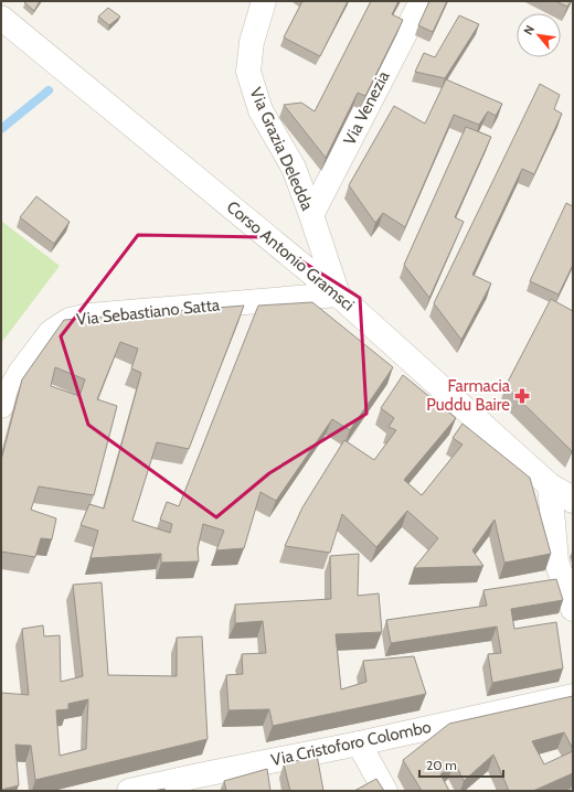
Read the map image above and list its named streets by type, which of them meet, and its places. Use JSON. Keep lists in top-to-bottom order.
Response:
{
  "streets": {
    "street": [
      "Via Venezia",
      "Via Grazia Deledda",
      "Corso Antonio Gramsci",
      "Via Sebastiano Satta",
      "Via Cristoforo Colombo"
    ]
  },
  "crossings": [
    ["Via Venezia", "Via Grazia Deledda"],
    ["Via Grazia Deledda", "Corso Antonio Gramsci"],
    ["Via Grazia Deledda", "Via Sebastiano Satta"],
    ["Corso Antonio Gramsci", "Via Sebastiano Satta"]
  ],
  "places": {
    "pharmacy": ["Farmacia Puddu Baire"]
  },
  "scale_bar": "20 m",
  "north": "top left"
}
